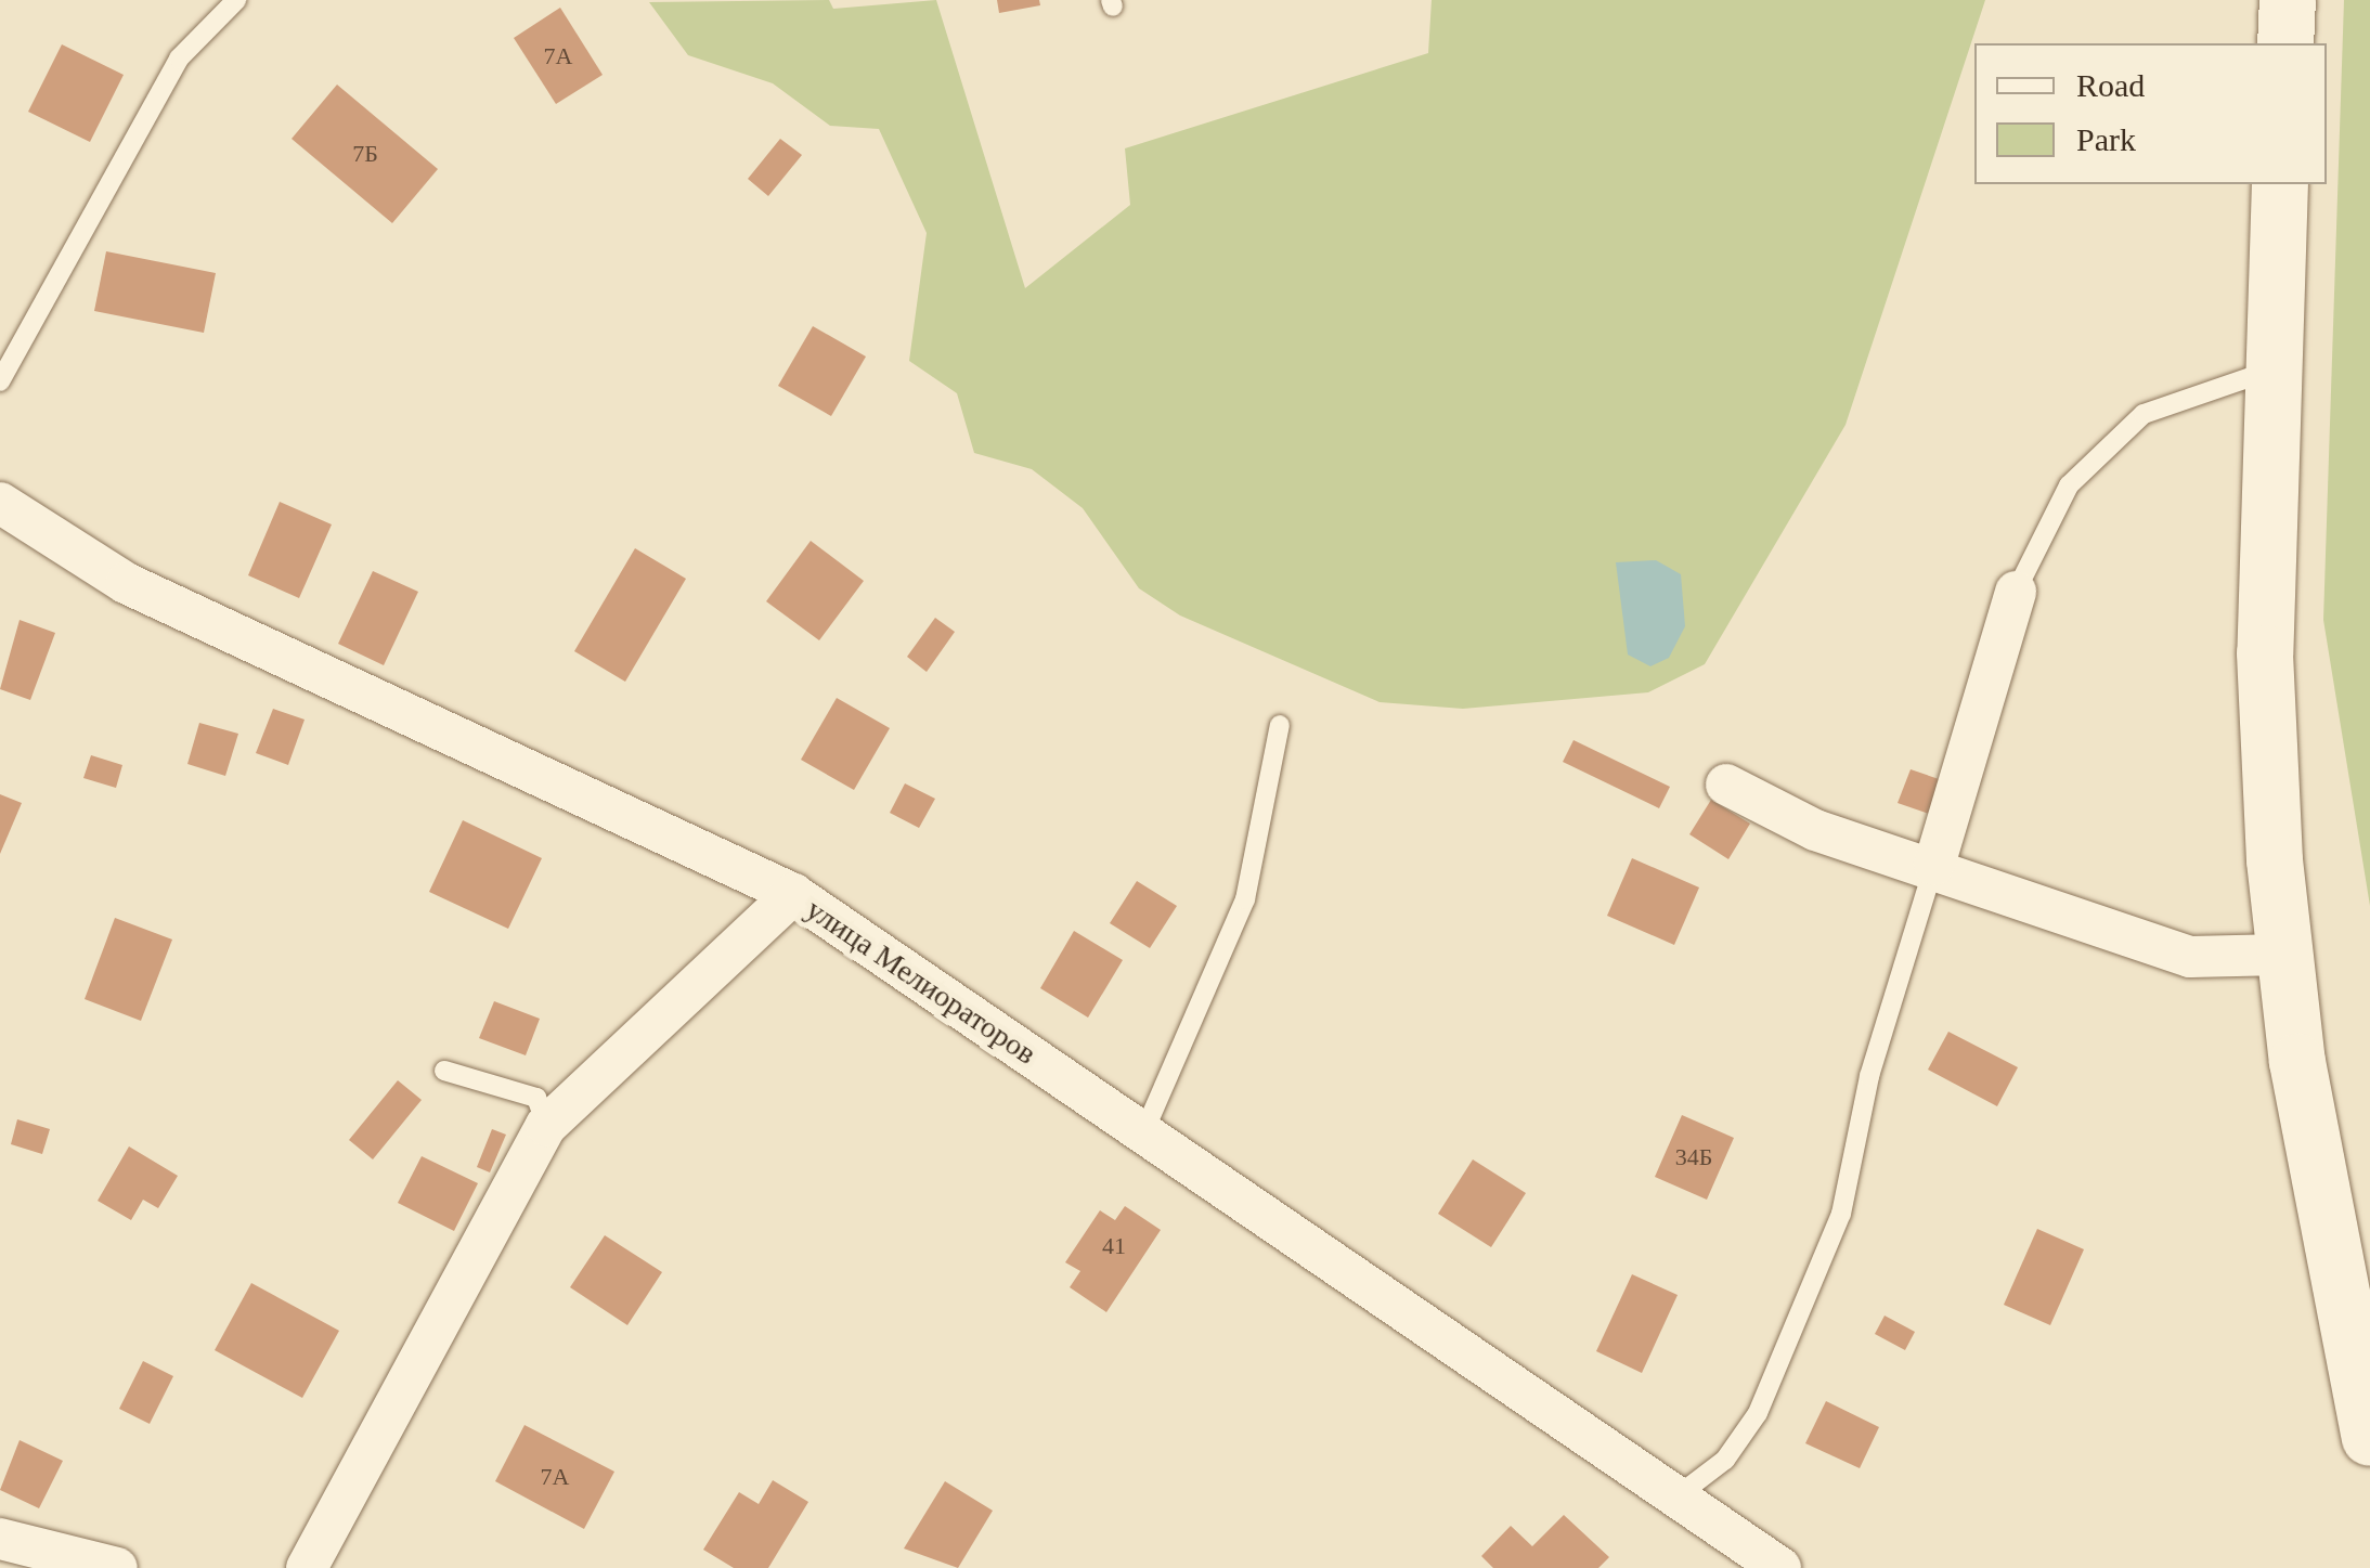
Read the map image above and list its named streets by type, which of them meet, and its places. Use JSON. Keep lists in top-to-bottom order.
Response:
{
  "streets": {
    "street": ["улица Мелиораторов"]
  },
  "house_numbers": [
    "7А",
    "7Б",
    "34Б",
    "41",
    "7А"
  ],
  "legend": ["Road", "Park"]
}
